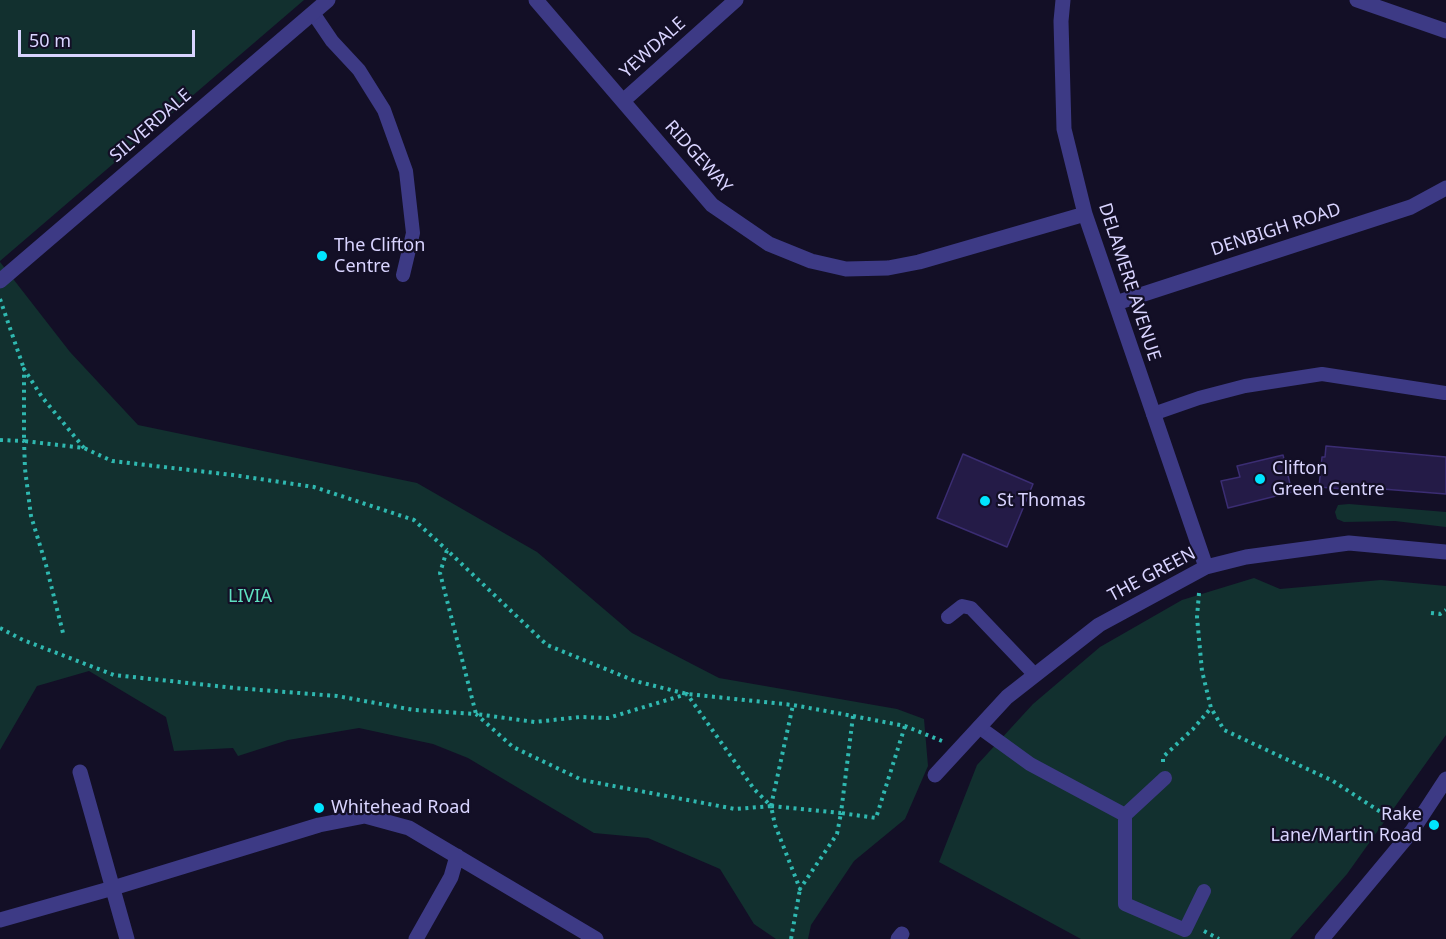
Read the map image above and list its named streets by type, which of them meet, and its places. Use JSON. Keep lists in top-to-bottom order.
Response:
{
  "streets": {
    "street": [
      "YEWDALE",
      "SILVERDALE",
      "RIDGEWAY",
      "DENBIGH ROAD",
      "DELAMERE AVENUE",
      "THE GREEN"
    ]
  },
  "crossings": [
    ["YEWDALE", "RIDGEWAY"],
    ["RIDGEWAY", "DELAMERE AVENUE"],
    ["DENBIGH ROAD", "DELAMERE AVENUE"],
    ["DELAMERE AVENUE", "THE GREEN"]
  ],
  "parks": ["LIVIA"],
  "places": [
    "The Clifton Centre",
    "Clifton Green Centre",
    "St Thomas",
    "Whitehead Road",
    "Rake Lane/Martin Road"
  ],
  "scale_bar": "50 m"
}
